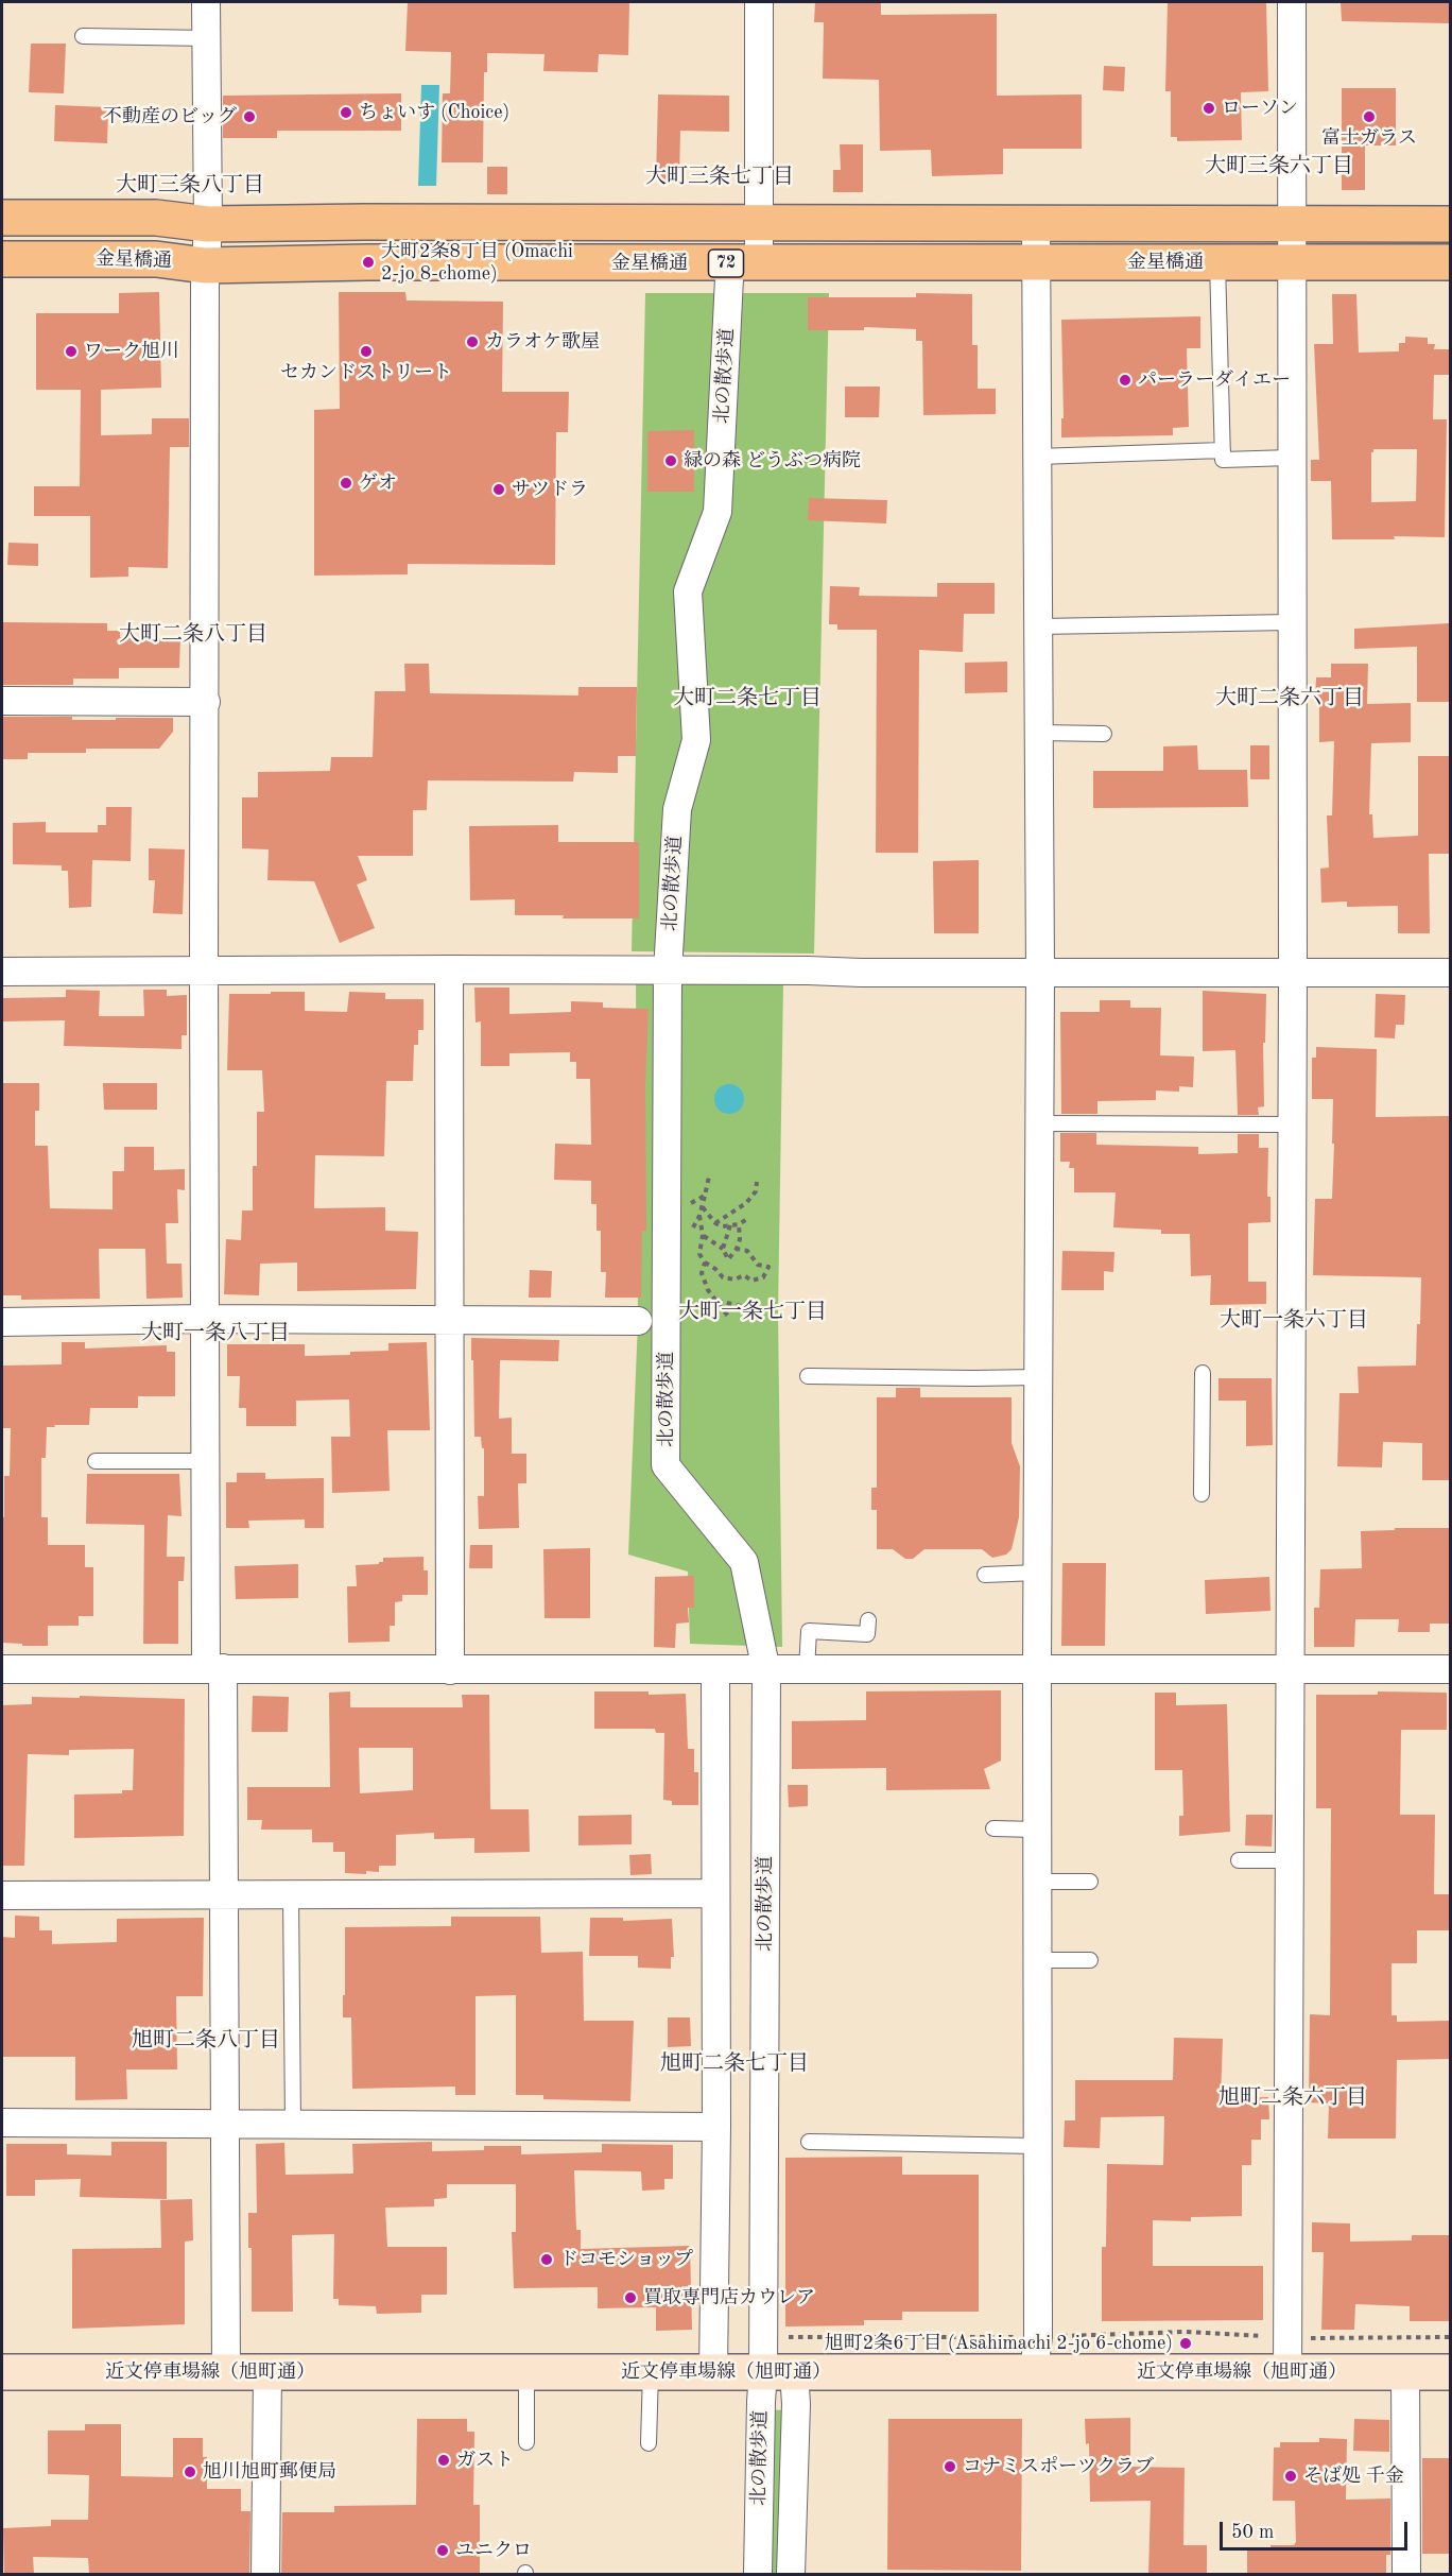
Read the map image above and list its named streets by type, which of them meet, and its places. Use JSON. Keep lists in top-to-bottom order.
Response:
{
  "streets": {
    "main road": ["金星橋通", "72", "近文停車場線（旭町通）"],
    "street": ["北の散歩道"]
  },
  "crossings": [
    ["金星橋通", "北の散歩道"],
    ["北の散歩道", "近文停車場線（旭町通）"]
  ],
  "districts": [
    "大町三条六丁目",
    "大町三条七丁目",
    "大町三条八丁目",
    "大町二条八丁目",
    "大町二条七丁目",
    "大町二条六丁目",
    "大町一条七丁目",
    "大町一条六丁目",
    "大町一条八丁目",
    "旭町二条八丁目",
    "旭町二条七丁目",
    "旭町二条六丁目"
  ],
  "places": [
    "ローソン",
    "ちょいす (Choice)",
    "不動産のビッグ",
    "富士ガラス",
    "大町2条8丁目 (Omachi 2-jo 8-chome)",
    "カラオケ歌屋",
    "ワーク旭川",
    "セカンドストリート",
    "パーラーダイエー",
    "緑の森 どうぶつ病院",
    "ゲオ",
    "サツドラ",
    "ドコモショップ",
    "買取専門店カウレア",
    "旭町2条6丁目 (Asahimachi 2-jo 6-chome)",
    "ガスト",
    "コナミスポーツクラブ",
    "旭川旭町郵便局",
    "そば処 千金",
    "ユニクロ"
  ],
  "scale_bar": "50 m"
}
